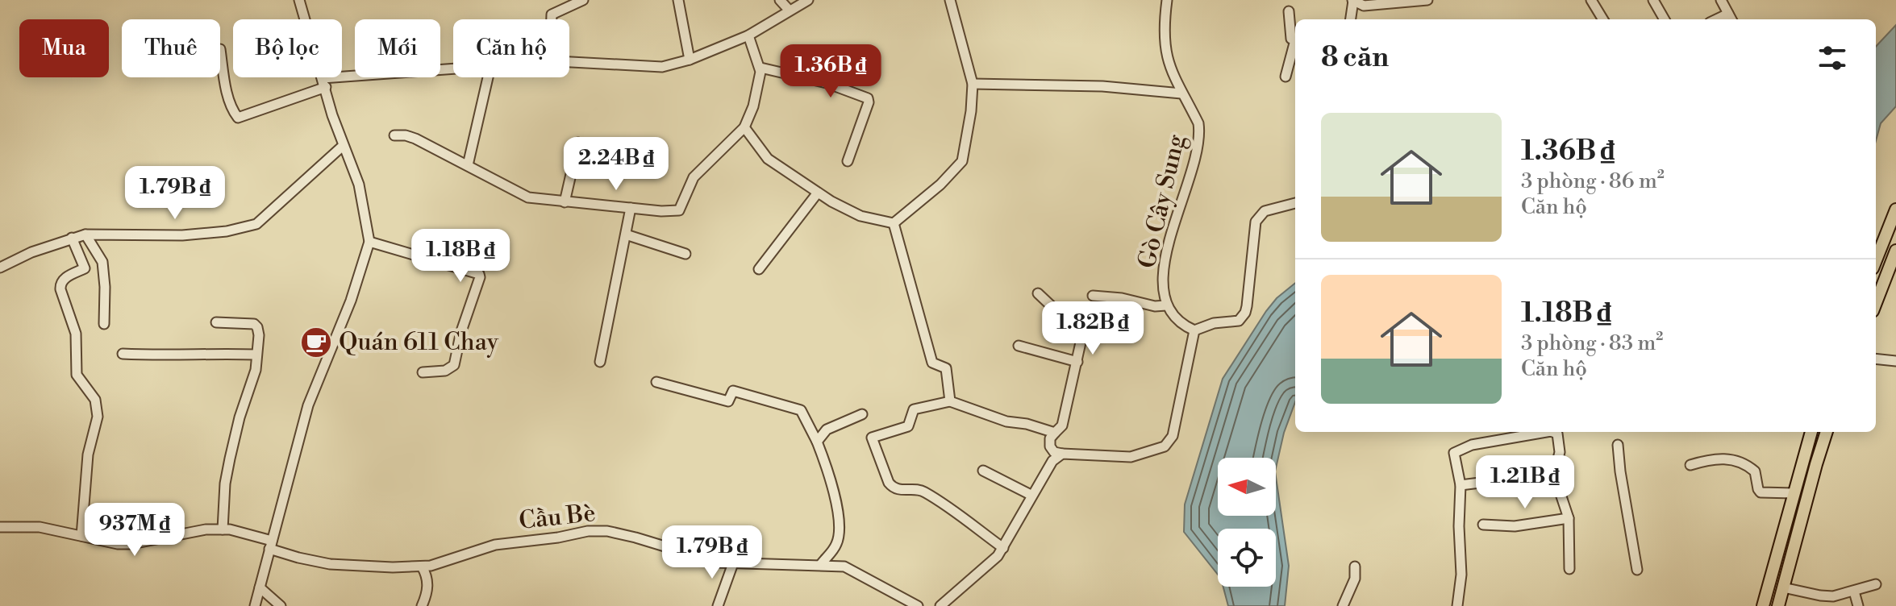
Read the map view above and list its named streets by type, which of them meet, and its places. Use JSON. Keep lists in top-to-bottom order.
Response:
{
  "streets": {
    "street": ["Gò Cây Sung", "Cầu Bè"]
  },
  "places": {
    "cafe": ["Quán 611 Chay"]
  },
  "north": "left",
  "page": {
    "chip": [
      "Mua",
      "Thuê",
      "Bộ lọc",
      "Mới",
      "Căn hộ"
    ],
    "heading": "8 căn",
    "price": [
      "1.36B ₫",
      "2.24B ₫",
      "1.79B ₫",
      "1.18B ₫",
      "1.82B ₫",
      "1.21B ₫",
      "937M ₫",
      "1.79B ₫"
    ],
    "list": [
      {
        "name": "1.36B ₫",
        "note": "3 phòng · 86 m² · Căn hộ"
      },
      {
        "name": "1.18B ₫",
        "note": "3 phòng · 83 m² · Căn hộ"
      }
    ]
  }
}
